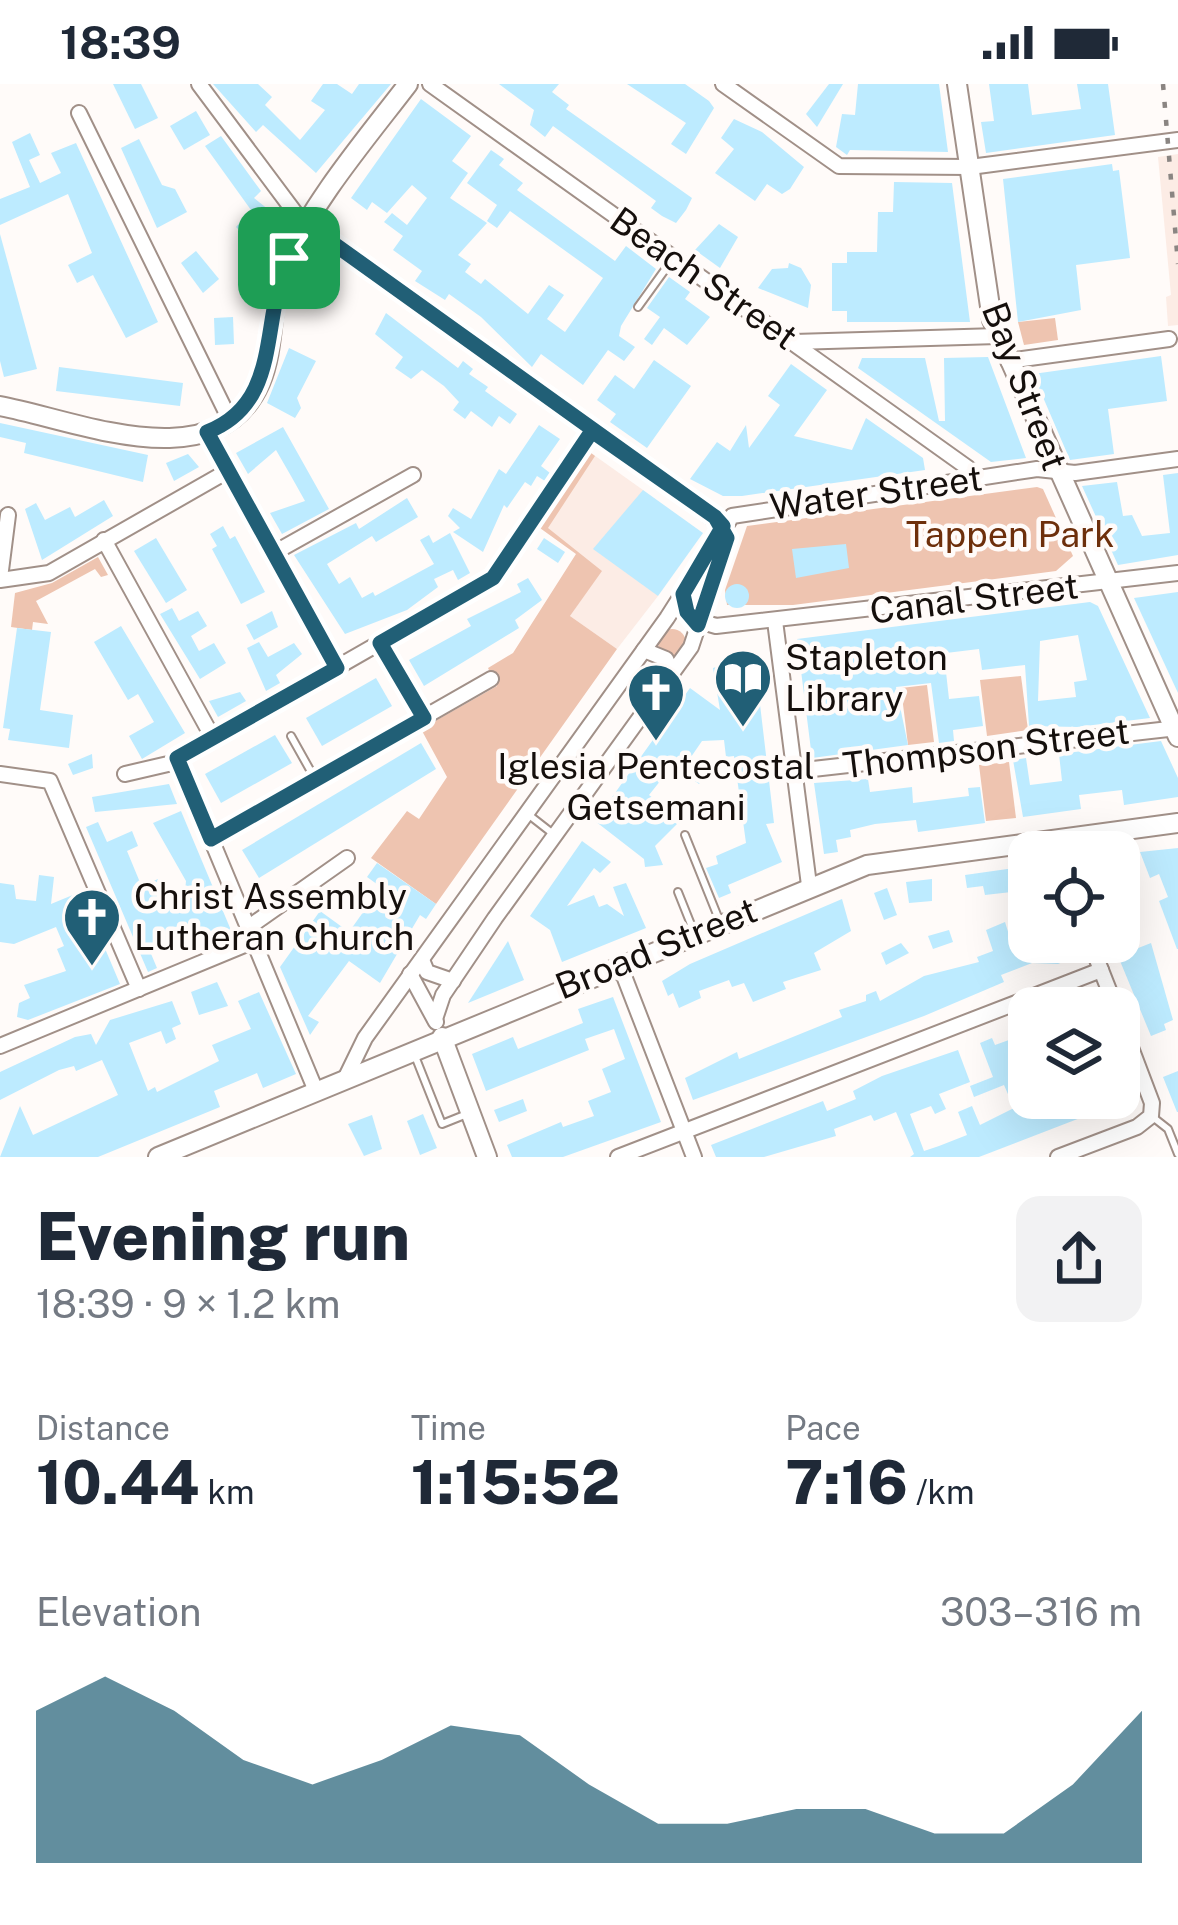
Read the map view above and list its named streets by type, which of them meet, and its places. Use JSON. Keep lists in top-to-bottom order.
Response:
{
  "streets": {
    "main road": ["Bay Street", "Broad Street"],
    "street": [
      "Beach Street",
      "Water Street",
      "Canal Street",
      "Thompson Street"
    ]
  },
  "crossings": [
    ["Beach Street", "Water Street"],
    ["Bay Street", "Water Street"],
    ["Bay Street", "Canal Street"],
    ["Bay Street", "Thompson Street"]
  ],
  "parks": ["Tappen Park"],
  "places": {
    "library": ["Stapleton Library"],
    "church": ["Iglesia Pentecostal Getsemani", "Christ Assembly Lutheran Church"]
  },
  "page": {
    "status": "18:39",
    "heading": ["Evening run", "18:39 · 9 × 1.2 km"],
    "stats": [
      ["Distance", "10.44 km"],
      ["Time", "1:15:52"],
      ["Pace", "7:16 /km"]
    ],
    "chart": ["Elevation", "303–316 m"]
  }
}
